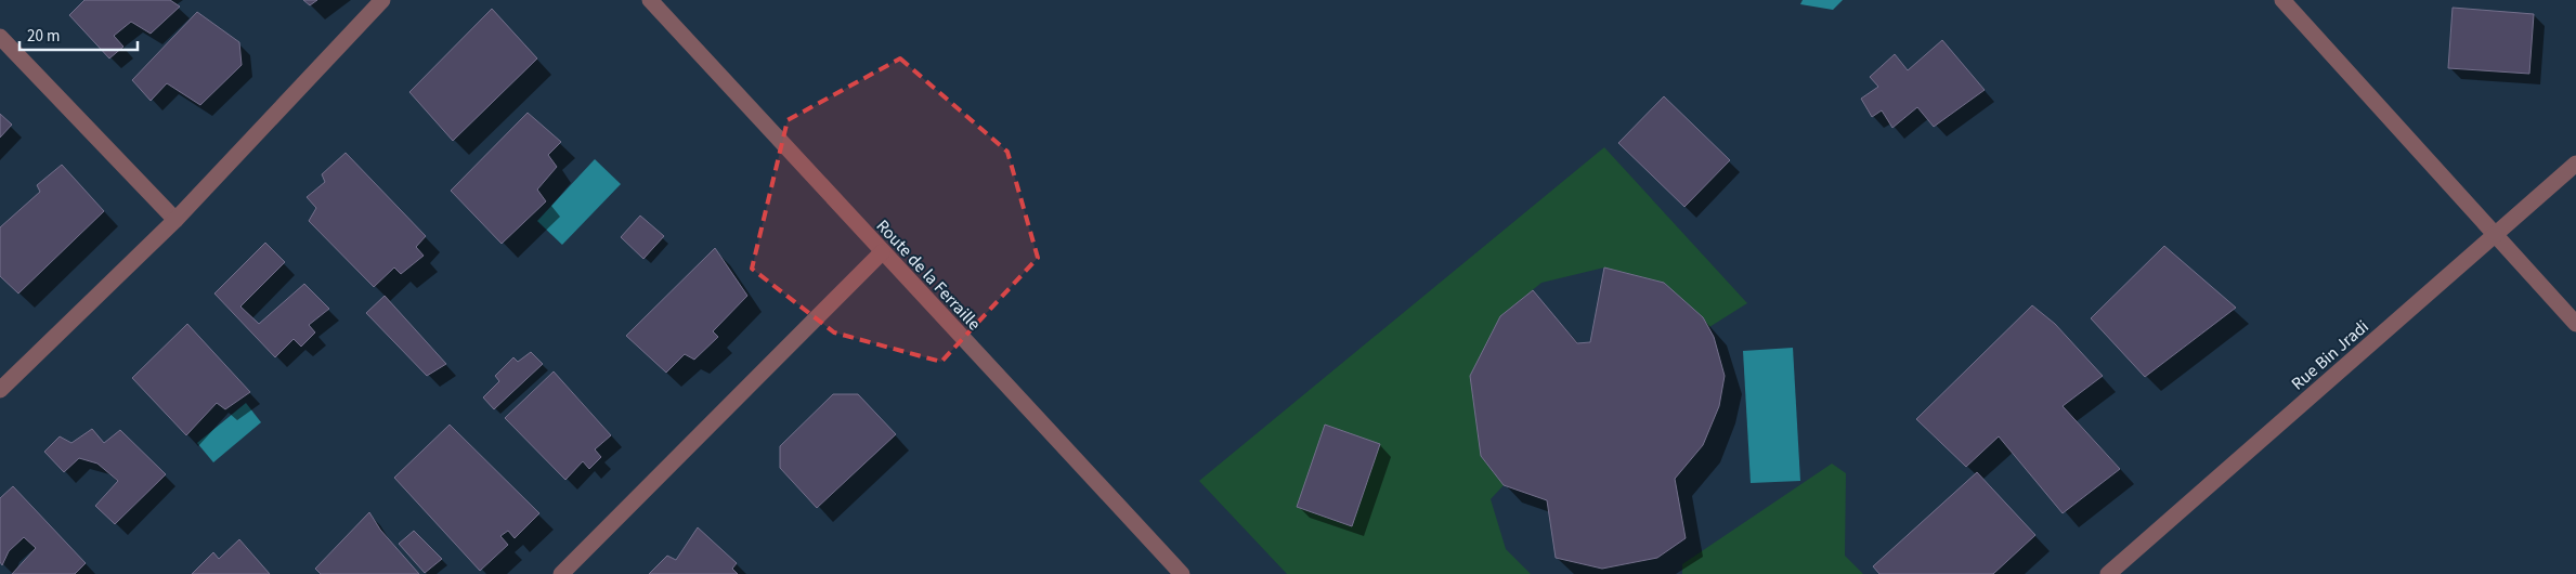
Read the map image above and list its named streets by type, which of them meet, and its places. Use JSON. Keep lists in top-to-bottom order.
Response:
{
  "streets": {
    "street": ["Route de la Ferraille", "Rue Bin Jradi"]
  },
  "scale_bar": "20 m"
}
